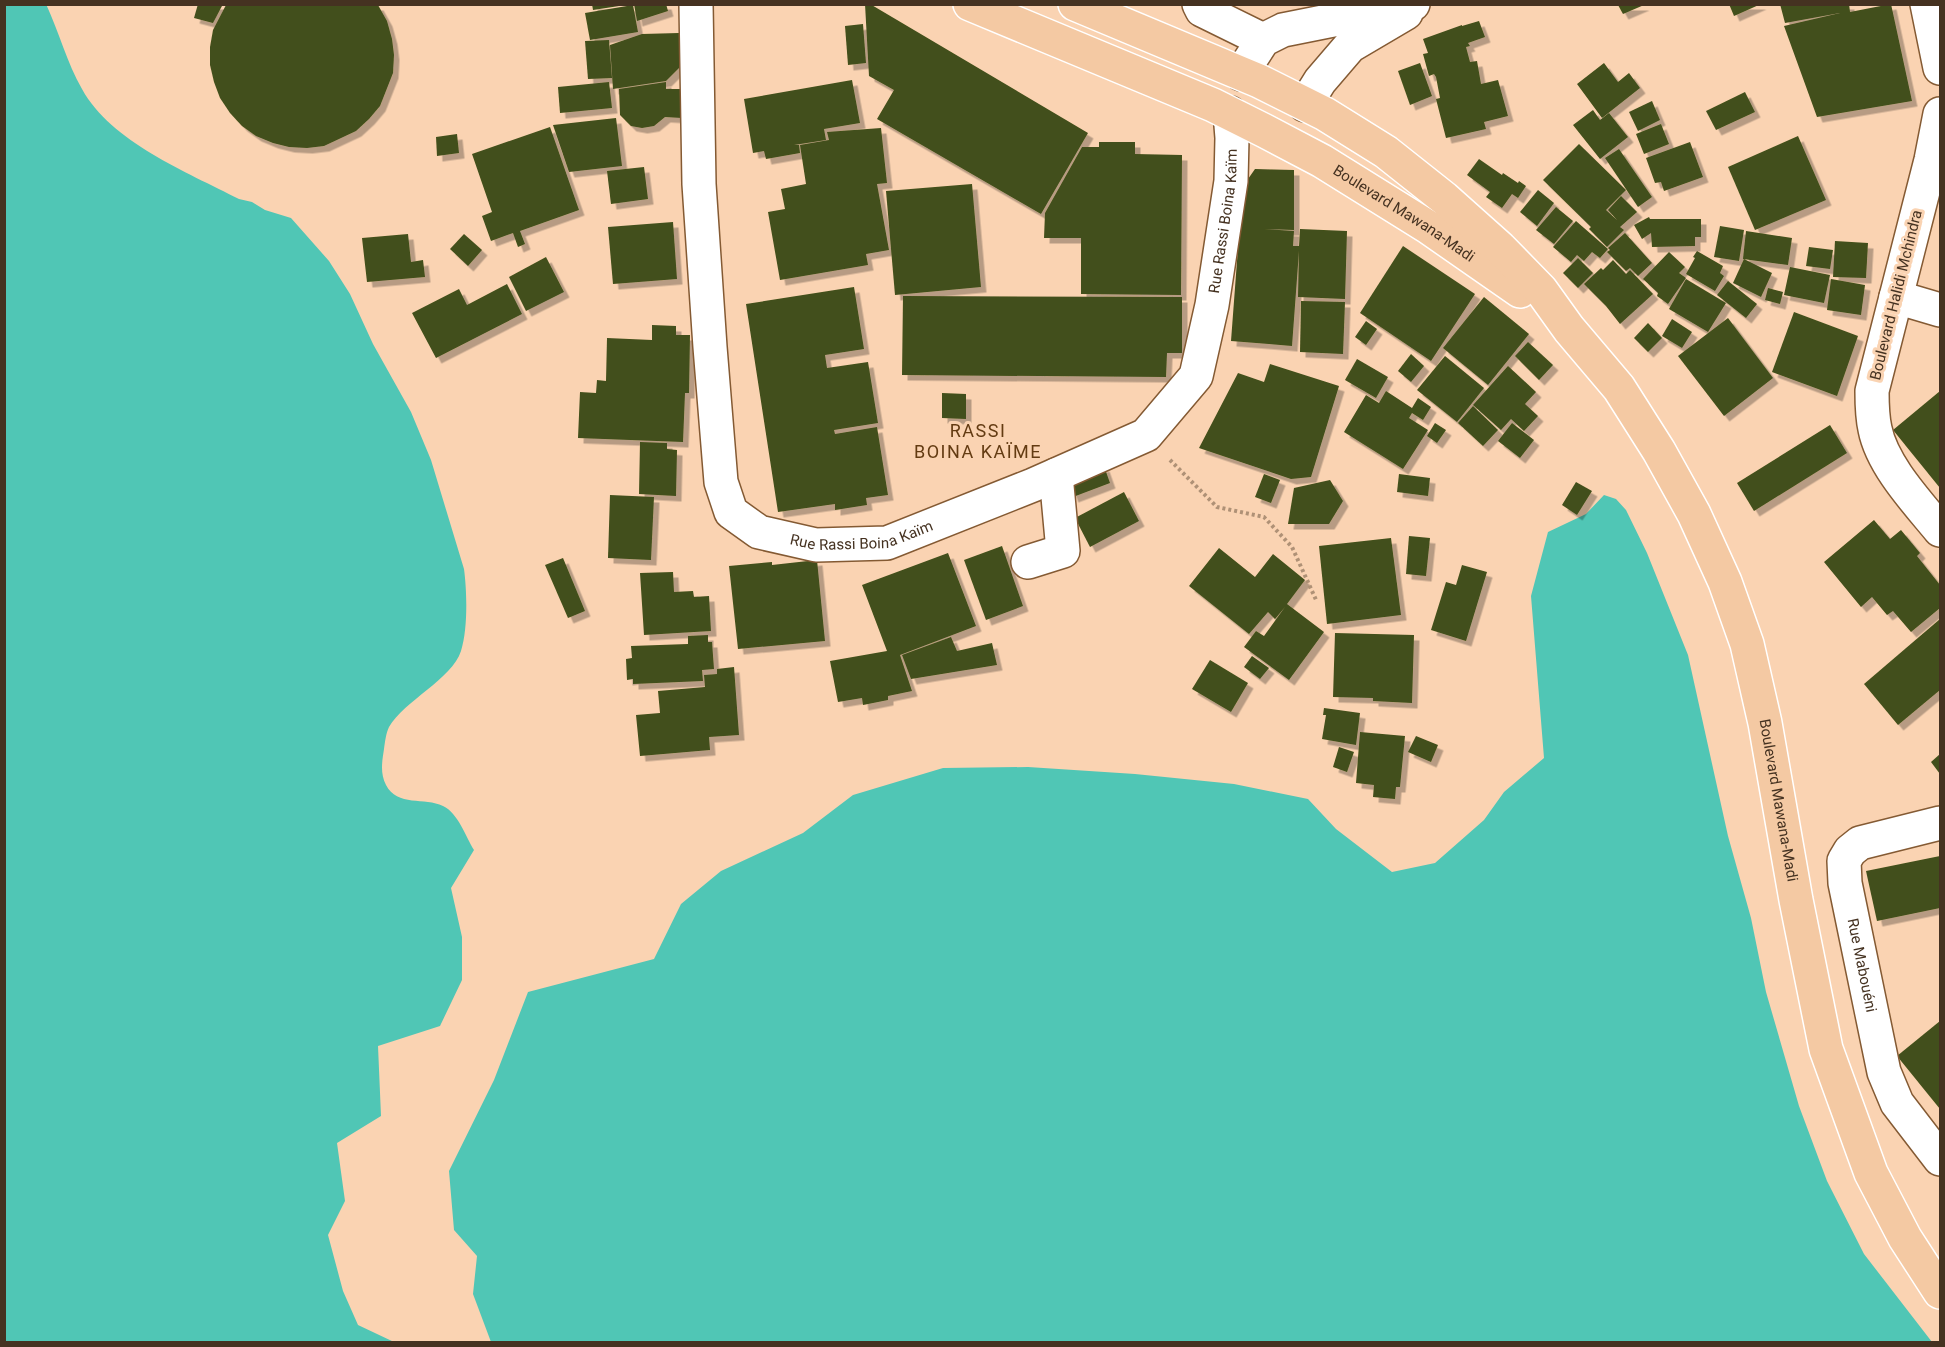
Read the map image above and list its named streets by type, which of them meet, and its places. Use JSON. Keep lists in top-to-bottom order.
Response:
{
  "streets": {
    "main road": ["Boulevard Mawana-Madi"],
    "street": ["Rue Rassi Boina Kaïm", "Boulevard Halidi Mchindra", "Rue Mabouéni"]
  },
  "crossings": [
    ["Boulevard Mawana-Madi", "Rue Rassi Boina Kaïm"]
  ],
  "districts": ["RASSI BOINA KAÏME"]
}
